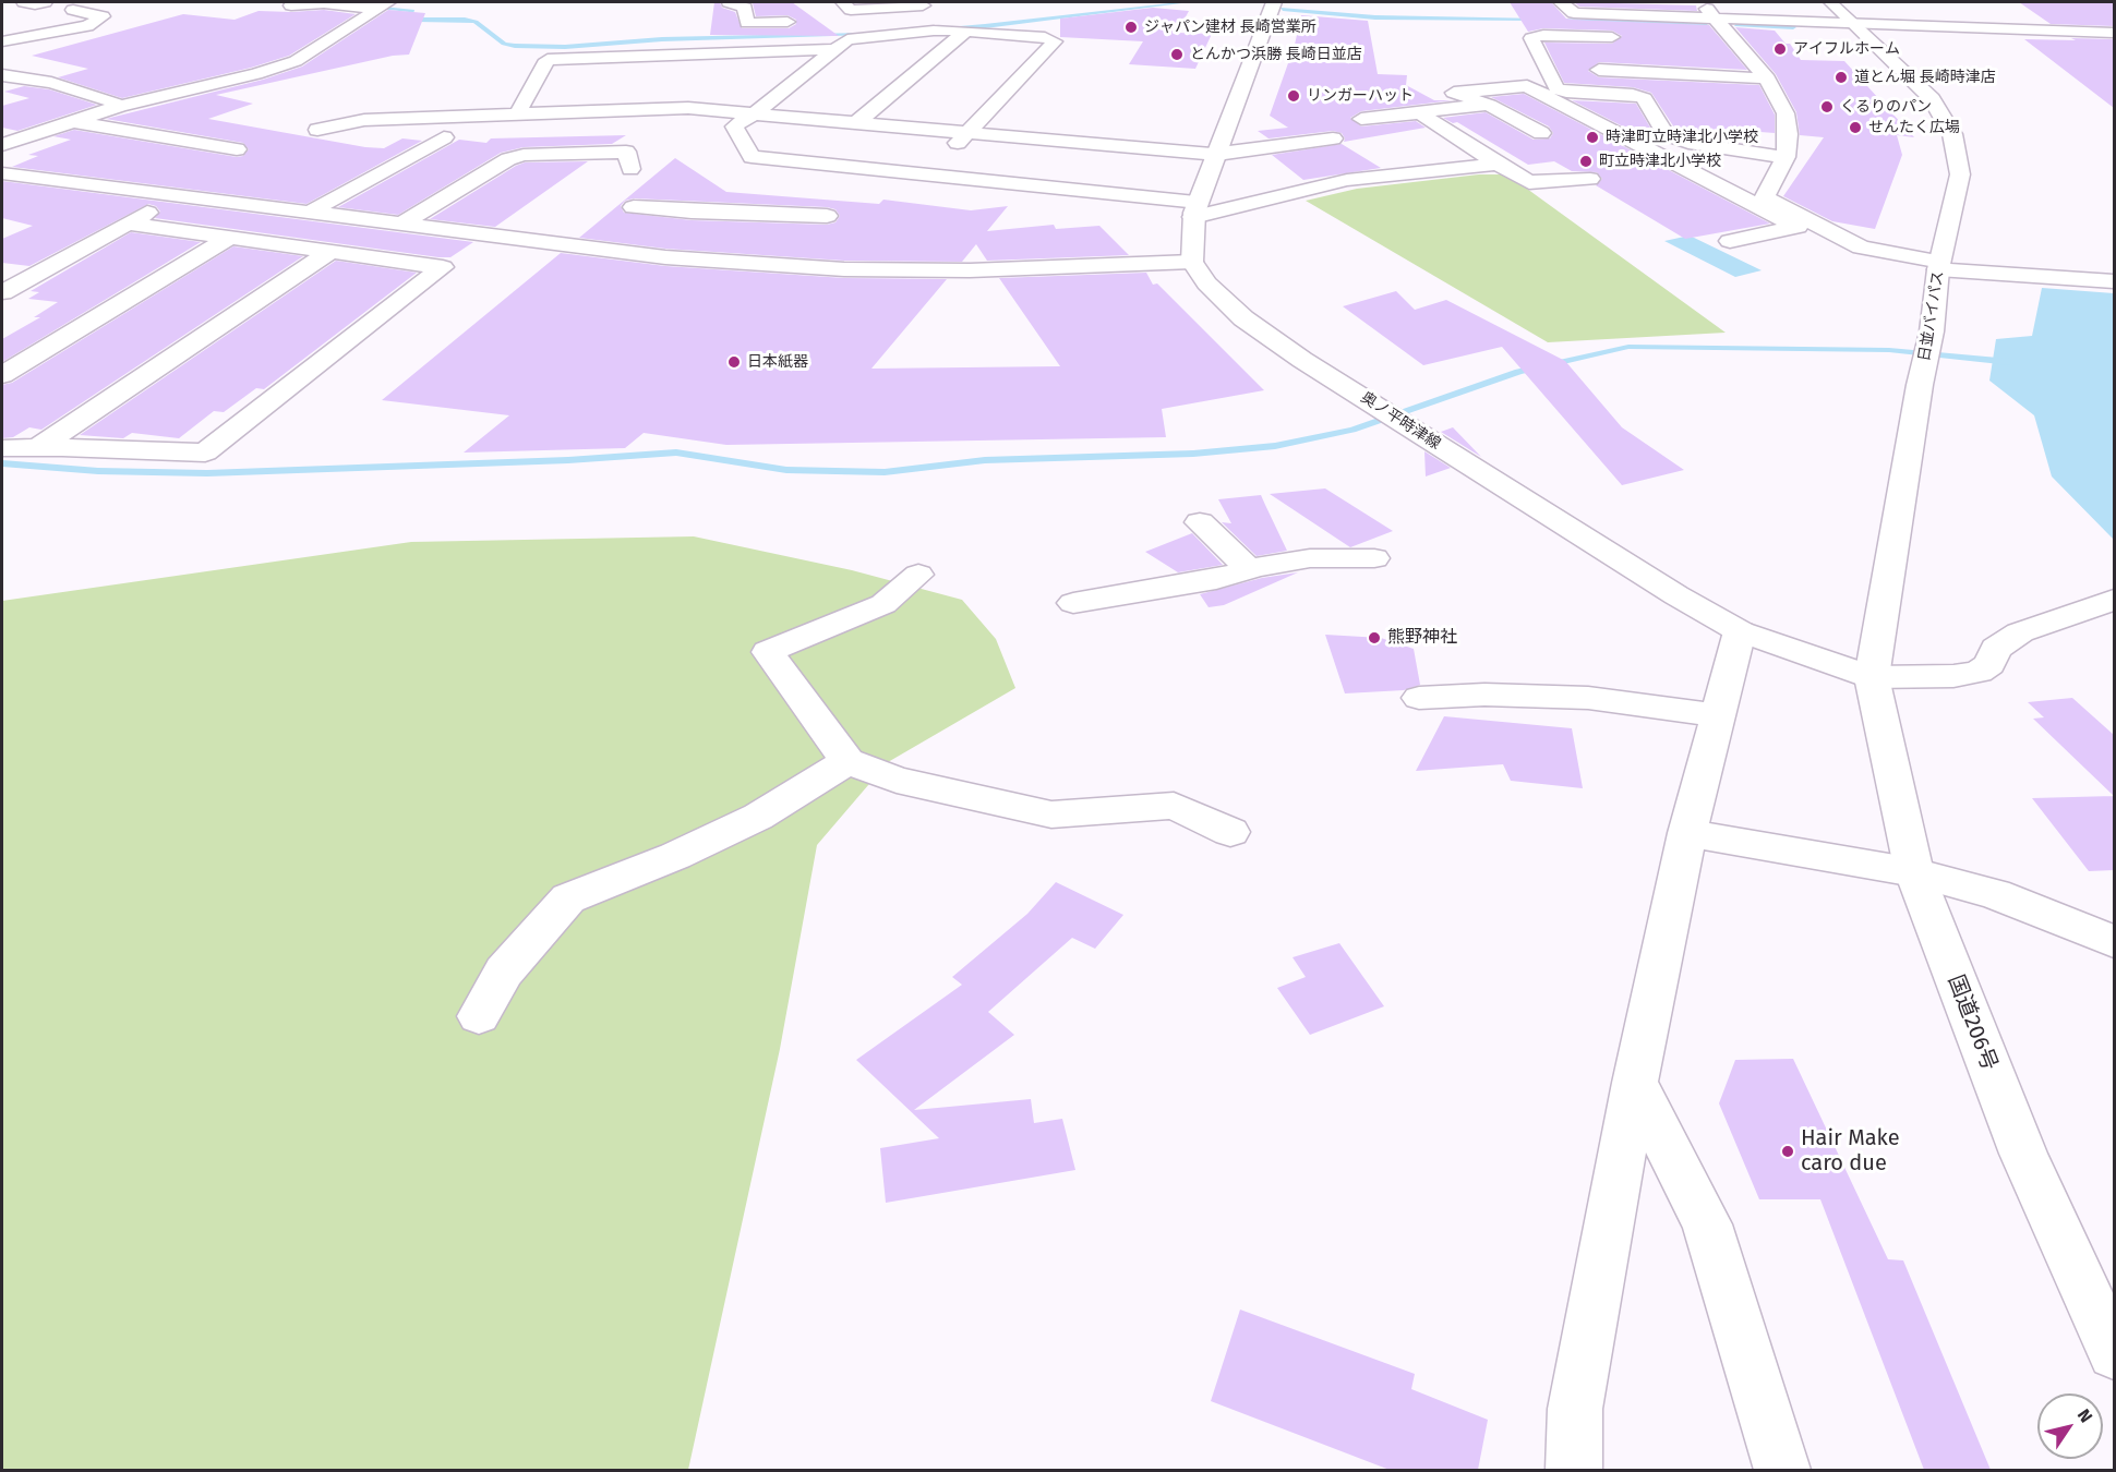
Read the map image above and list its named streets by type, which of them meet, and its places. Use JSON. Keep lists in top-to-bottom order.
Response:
{
  "streets": {
    "main road": ["日並バイパス", "奥ノ平時津線", "国道206号"]
  },
  "crossings": [
    ["日並バイパス", "奥ノ平時津線"],
    ["日並バイパス", "国道206号"],
    ["奥ノ平時津線", "国道206号"]
  ],
  "places": [
    "ジャパン建材 長崎営業所",
    "アイフルホーム",
    "とんかつ浜勝 長崎日並店",
    "道とん堀 長崎時津店",
    "リンガーハット",
    "くるりのパン",
    "せんたく広場",
    "時津町立時津北小学校",
    "町立時津北小学校",
    "日本紙器",
    "熊野神社",
    "Hair Make caro due"
  ],
  "north": "top right"
}
